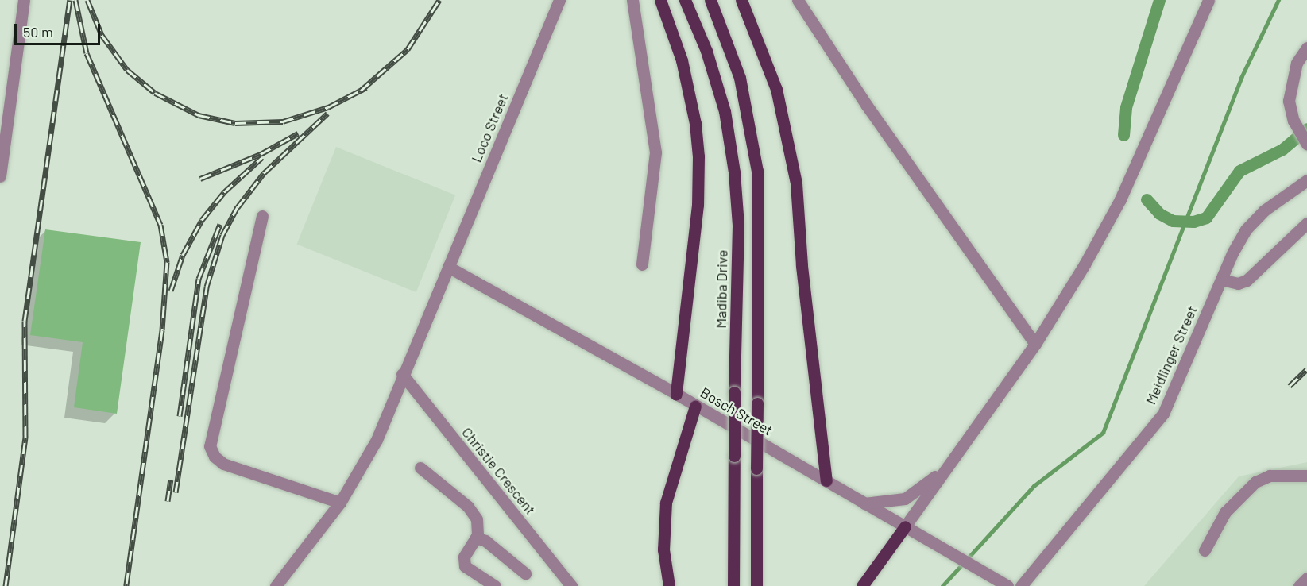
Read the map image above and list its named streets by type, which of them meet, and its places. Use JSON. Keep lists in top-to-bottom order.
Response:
{
  "streets": {
    "main road": ["Madiba Drive"],
    "street": [
      "Loco Street",
      "Meidlinger Street",
      "Bosch Street",
      "Christie Crescent"
    ]
  },
  "crossings": [
    ["Loco Street", "Bosch Street"],
    ["Loco Street", "Christie Crescent"]
  ],
  "scale_bar": "50 m"
}
